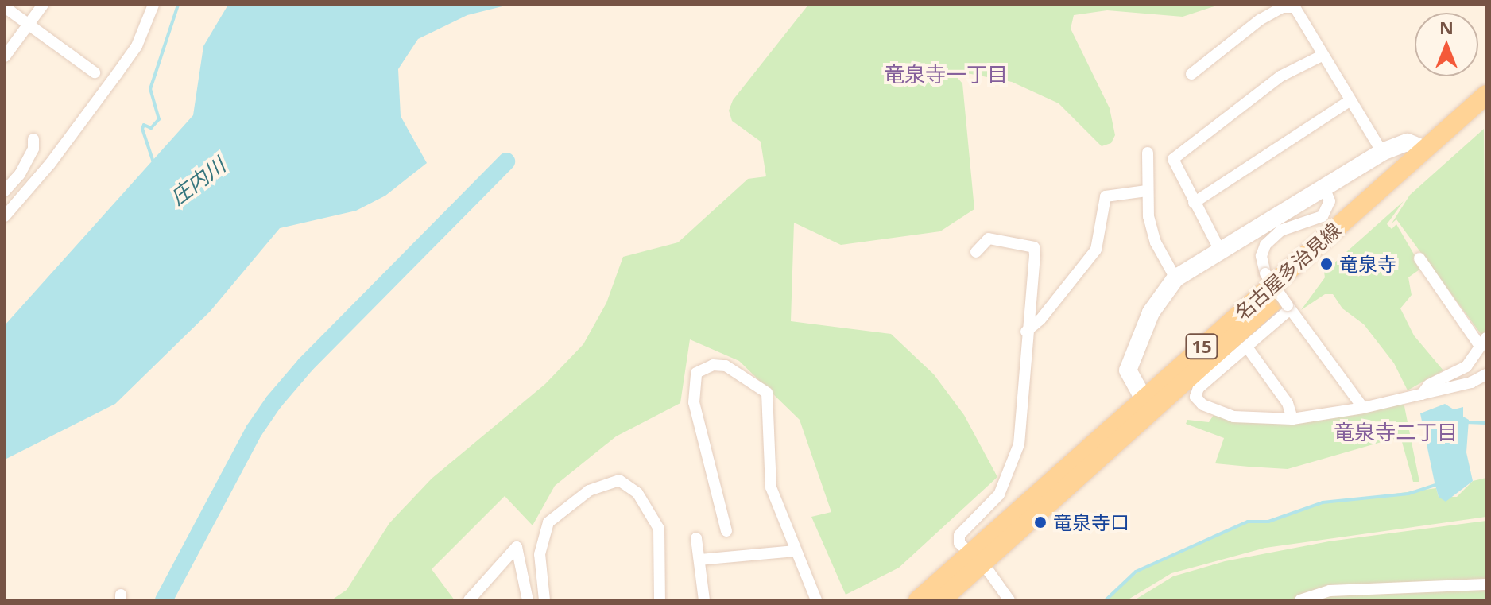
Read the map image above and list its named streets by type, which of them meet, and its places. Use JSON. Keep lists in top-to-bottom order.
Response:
{
  "streets": {
    "main road": ["名古屋多治見線", "15"]
  },
  "districts": ["竜泉寺一丁目", "竜泉寺二丁目"],
  "water": ["庄内川"],
  "places": ["竜泉寺", "竜泉寺口"],
  "north": "top"
}
